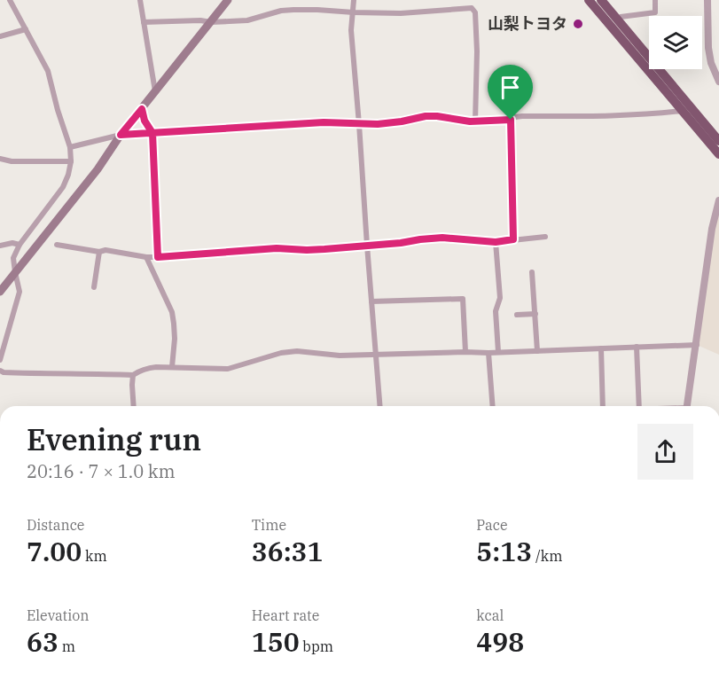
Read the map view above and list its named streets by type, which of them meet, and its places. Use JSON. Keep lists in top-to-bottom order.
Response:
{
  "places": ["山梨トヨタ"],
  "page": {
    "heading": ["Evening run", "20:16 · 7 × 1.0 km"],
    "stats": [
      ["Distance", "7.00 km"],
      ["Time", "36:31"],
      ["Pace", "5:13 /km"],
      ["Elevation", "63 m"],
      ["Heart rate", "150 bpm"],
      ["kcal", "498"]
    ]
  }
}
